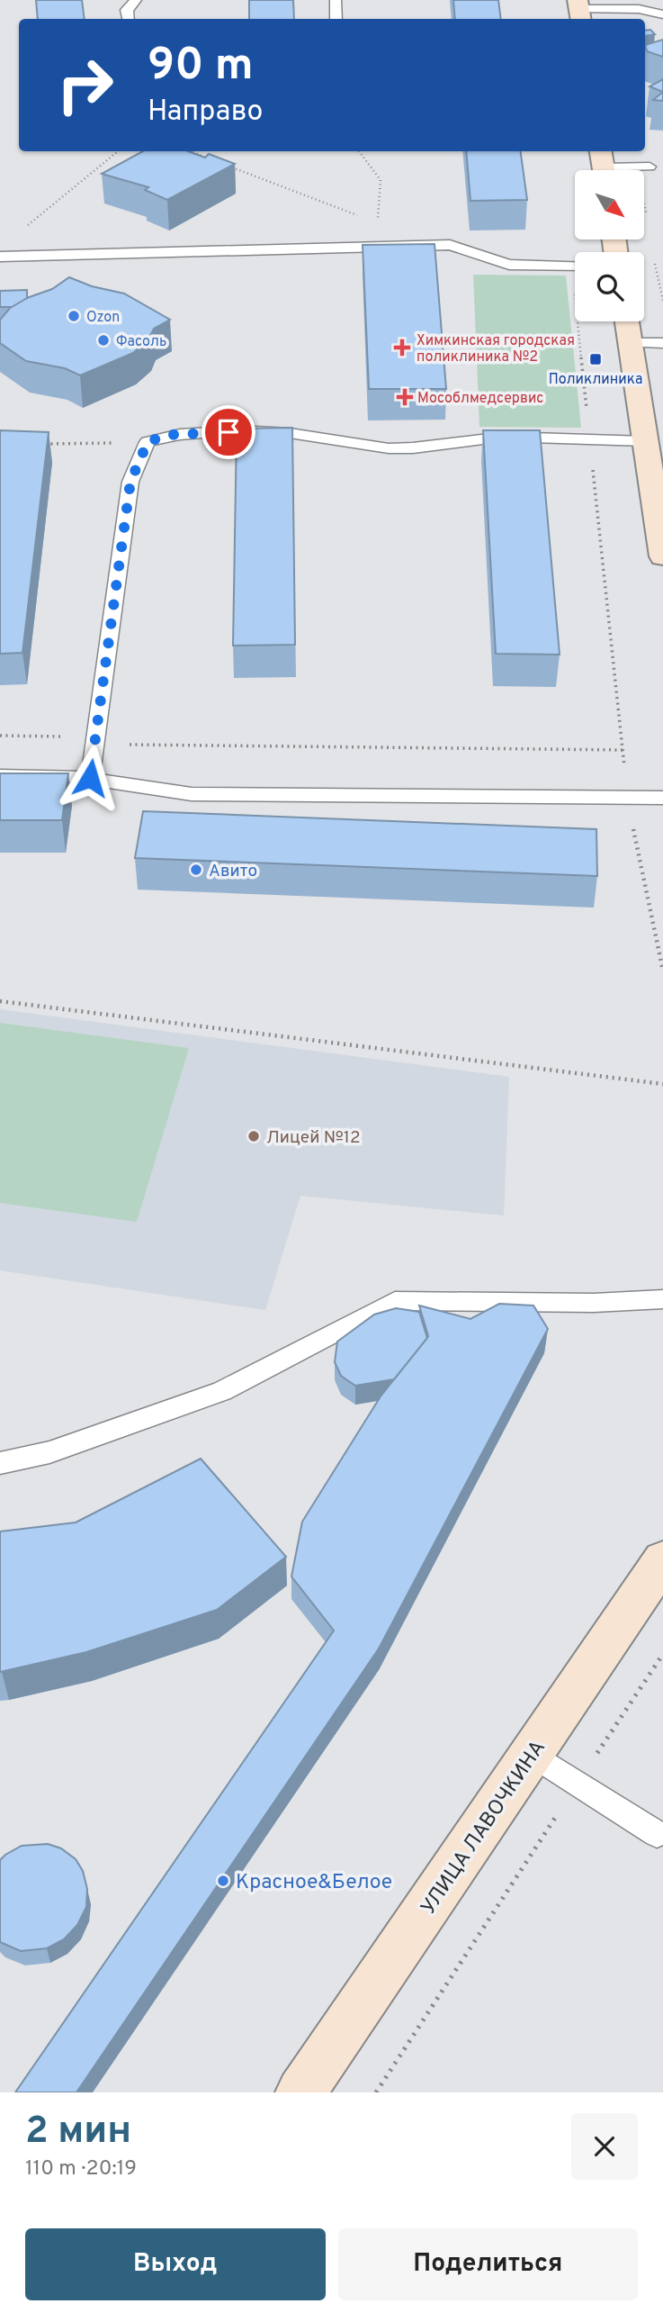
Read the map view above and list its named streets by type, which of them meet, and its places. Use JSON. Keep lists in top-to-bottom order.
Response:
{
  "streets": {
    "street": ["УЛИЦА ЛАВОЧКИНА"]
  },
  "places": {
    "other": [
      "Ozon",
      "Фасоль",
      "Авито",
      "Лицей №12",
      "Красное&Белое"
    ],
    "health": ["Химкинская городская поликлиника №2", "Мособлмедсервис"],
    "transit": ["Поликлиника"]
  },
  "north": "bottom right",
  "page": {
    "turn": ["90 m", "Направо"],
    "heading": ["2 мин", "110 m · 20:19"],
    "buttons": ["Выход", "Поделиться"]
  }
}
